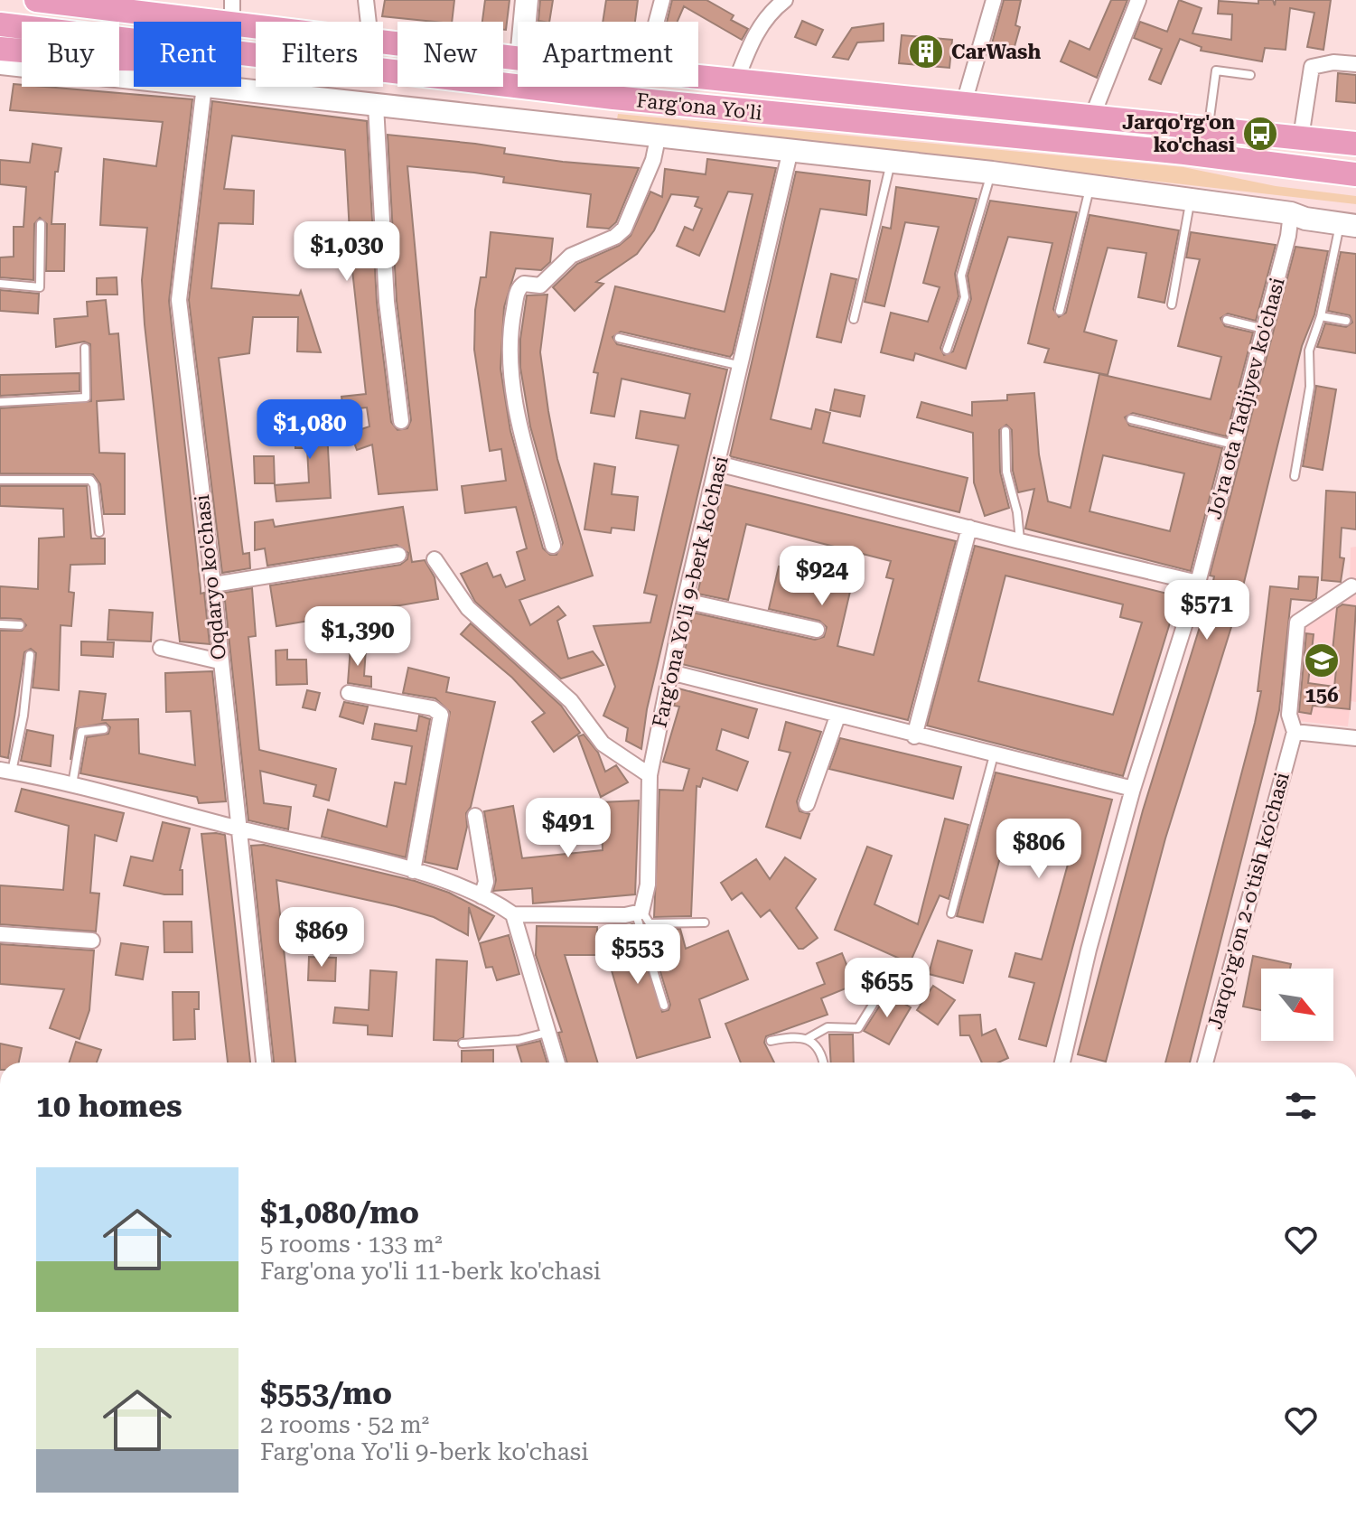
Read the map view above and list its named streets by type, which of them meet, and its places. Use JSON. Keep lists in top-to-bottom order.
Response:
{
  "streets": {
    "main road": ["Farg'ona Yo'li"],
    "street": [
      "Jo'ra ota Tadjiyev ko'chasi",
      "Oqdaryo ko'chasi",
      "Farg'ona Yo'li 9-berk ko'chasi",
      "Jarqo'rg'on 2-o'tish ko'chasi"
    ]
  },
  "crossings": [
    ["Farg'ona Yo'li", "Jo'ra ota Tadjiyev ko'chasi"],
    ["Farg'ona Yo'li", "Farg'ona Yo'li 9-berk ko'chasi"]
  ],
  "places": {
    "building": ["CarWash"],
    "bus stop": ["Jarqo'rg'on ko'chasi"],
    "school or university": ["156"]
  },
  "north": "bottom right",
  "page": {
    "chip": [
      "Buy",
      "Rent",
      "Filters",
      "New",
      "Apartment"
    ],
    "price": [
      "$1,030",
      "$1,080",
      "$924",
      "$571",
      "$1,390",
      "$491",
      "$806",
      "$869",
      "$553",
      "$655"
    ],
    "heading": "10 homes",
    "list": [
      {
        "name": "$1,080/mo",
        "note": "5 rooms · 133 m² · Farg'ona yo'li 11-berk ko'chasi"
      },
      {
        "name": "$553/mo",
        "note": "2 rooms · 52 m² · Farg'ona Yo'li 9-berk ko'chasi"
      }
    ]
  }
}
